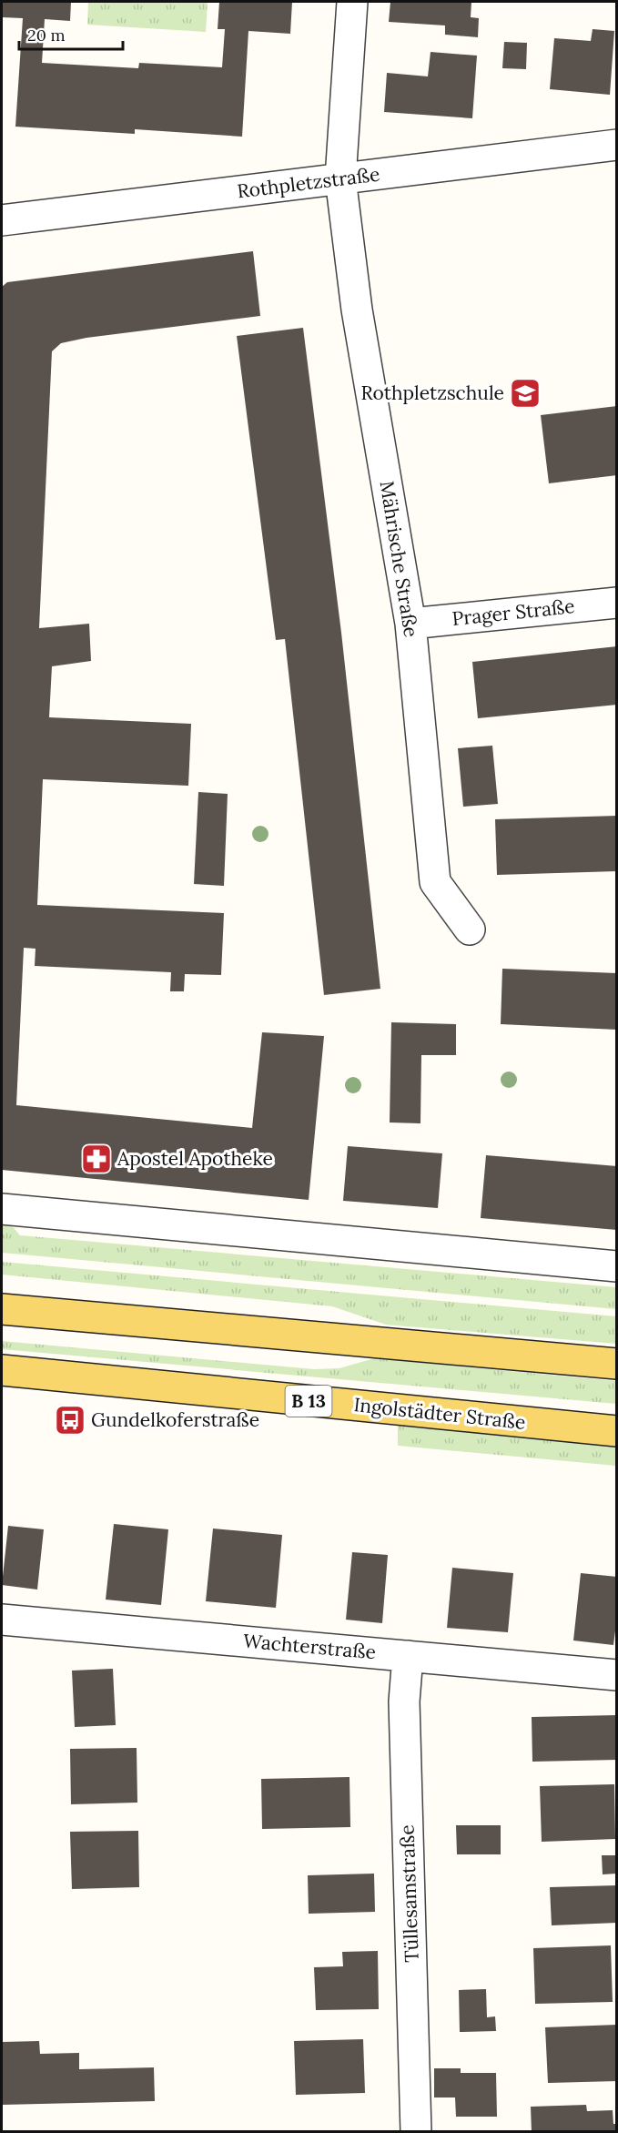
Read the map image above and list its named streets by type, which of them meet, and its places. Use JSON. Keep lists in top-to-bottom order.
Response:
{
  "streets": {
    "main road": ["B 13", "Ingolstädter Straße"],
    "street": [
      "Rothpletzstraße",
      "Mährische Straße",
      "Prager Straße",
      "Wachterstraße",
      "Tüllesamstraße"
    ]
  },
  "crossings": [
    ["Rothpletzstraße", "Mährische Straße"],
    ["Mährische Straße", "Prager Straße"],
    ["Wachterstraße", "Tüllesamstraße"]
  ],
  "places": {
    "school or university": ["Rothpletzschule"],
    "pharmacy": ["Apostel Apotheke"],
    "bus stop": ["Gundelkoferstraße"]
  },
  "scale_bar": "20 m"
}
